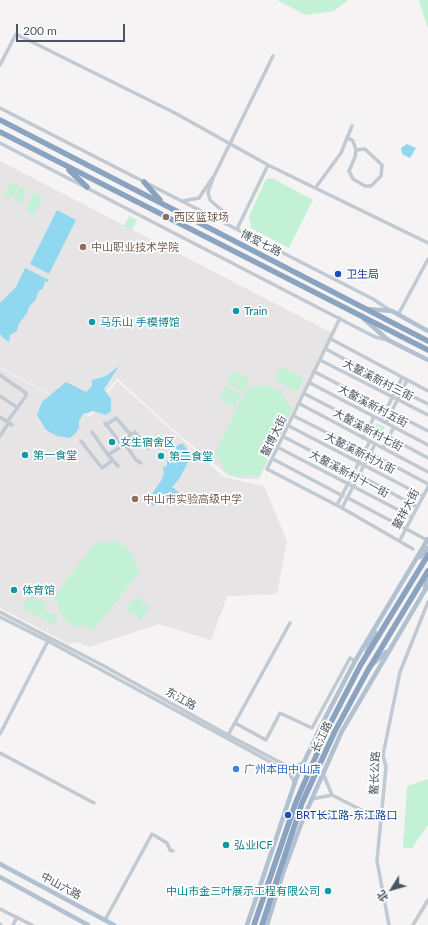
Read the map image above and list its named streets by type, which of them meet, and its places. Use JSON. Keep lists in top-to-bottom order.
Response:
{
  "streets": {
    "highway": ["博爱七路", "长江路"],
    "main road": ["中山六路"],
    "street": [
      "大鳌溪新村三街",
      "大鳌溪新村五街",
      "大鳌溪新村七街",
      "鳌博大街",
      "大鳌溪新村九街",
      "大鳌溪新村十一街",
      "鳌祥大街",
      "东江路",
      "鳌长公路"
    ]
  },
  "crossings": [
    ["大鳌溪新村三街", "鳌博大街"],
    ["大鳌溪新村五街", "鳌博大街"],
    ["大鳌溪新村七街", "鳌博大街"],
    ["鳌博大街", "大鳌溪新村九街"],
    ["鳌博大街", "大鳌溪新村十一街"],
    ["鳌博大街", "鳌祥大街"],
    ["大鳌溪新村九街", "鳌祥大街"],
    ["大鳌溪新村十一街", "鳌祥大街"],
    ["东江路", "长江路"]
  ],
  "places": [
    "西区篮球场",
    "中山职业技术学院",
    "卫生局",
    "Train",
    "马乐山 手模博馆",
    "女生宿舍区",
    "第一食堂",
    "第二食堂",
    "中山市实验高级中学",
    "体育馆",
    "广州本田中山店",
    "BRT长江路-东江路口",
    "弘业ICF",
    "中山市金三叶展示工程有限公司"
  ],
  "scale_bar": "200 m",
  "north": "bottom left"
}
